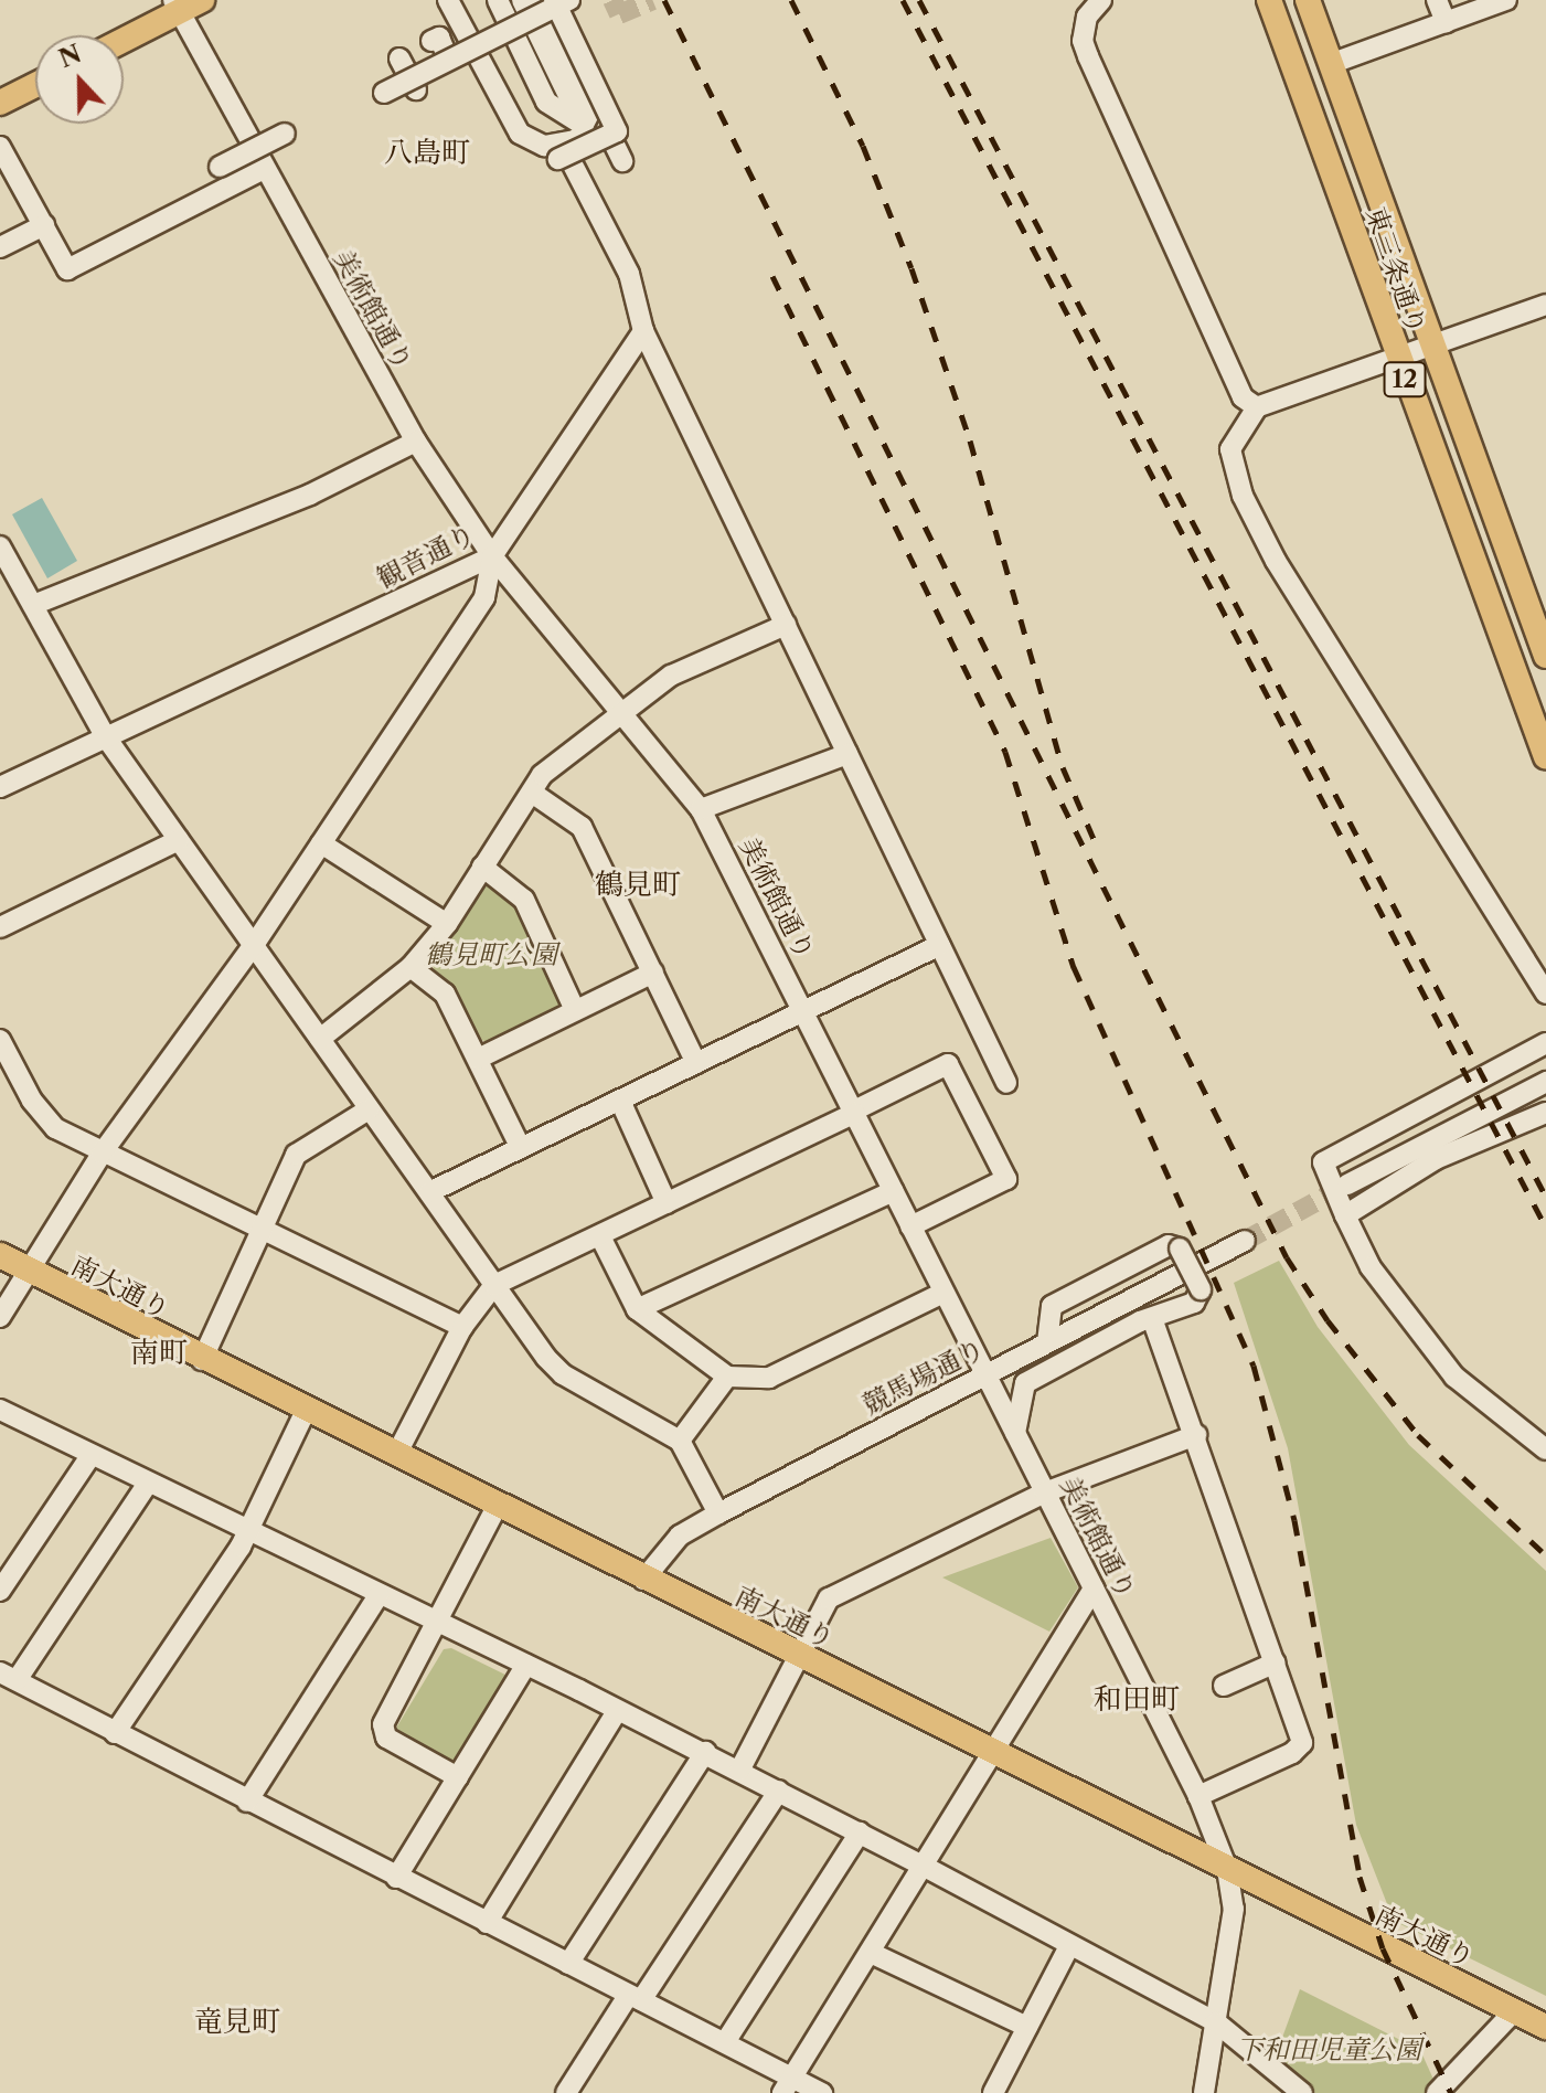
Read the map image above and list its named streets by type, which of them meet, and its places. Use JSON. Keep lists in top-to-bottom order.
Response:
{
  "streets": {
    "main road": ["東三条通り", "12", "南大通り"],
    "street": ["美術館通り", "観音通り", "競馬場通り"]
  },
  "crossings": [
    ["美術館通り", "観音通り"],
    ["美術館通り", "南大通り"],
    ["美術館通り", "競馬場通り"],
    ["南大通り", "競馬場通り"]
  ],
  "districts": [
    "八島町",
    "鶴見町",
    "南町",
    "和田町",
    "竜見町"
  ],
  "parks": ["鶴見町公園", "下和田児童公園"],
  "north": "top"
}
